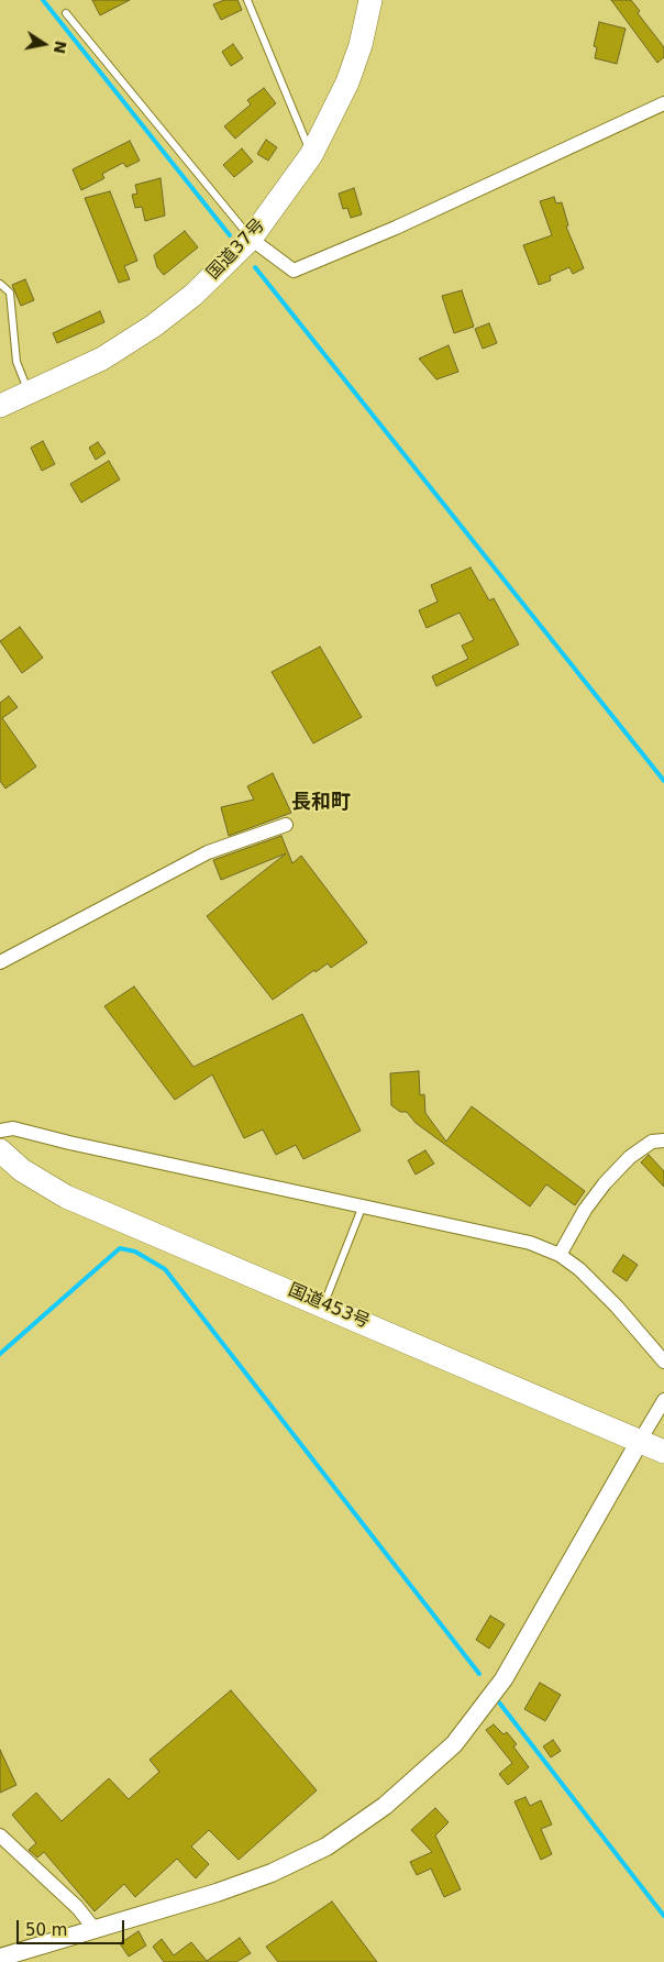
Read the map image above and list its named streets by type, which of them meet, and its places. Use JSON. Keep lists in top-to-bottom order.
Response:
{
  "streets": {
    "highway": ["国道37号", "国道453号"]
  },
  "districts": ["長和町"],
  "scale_bar": "50 m",
  "north": "right"
}
